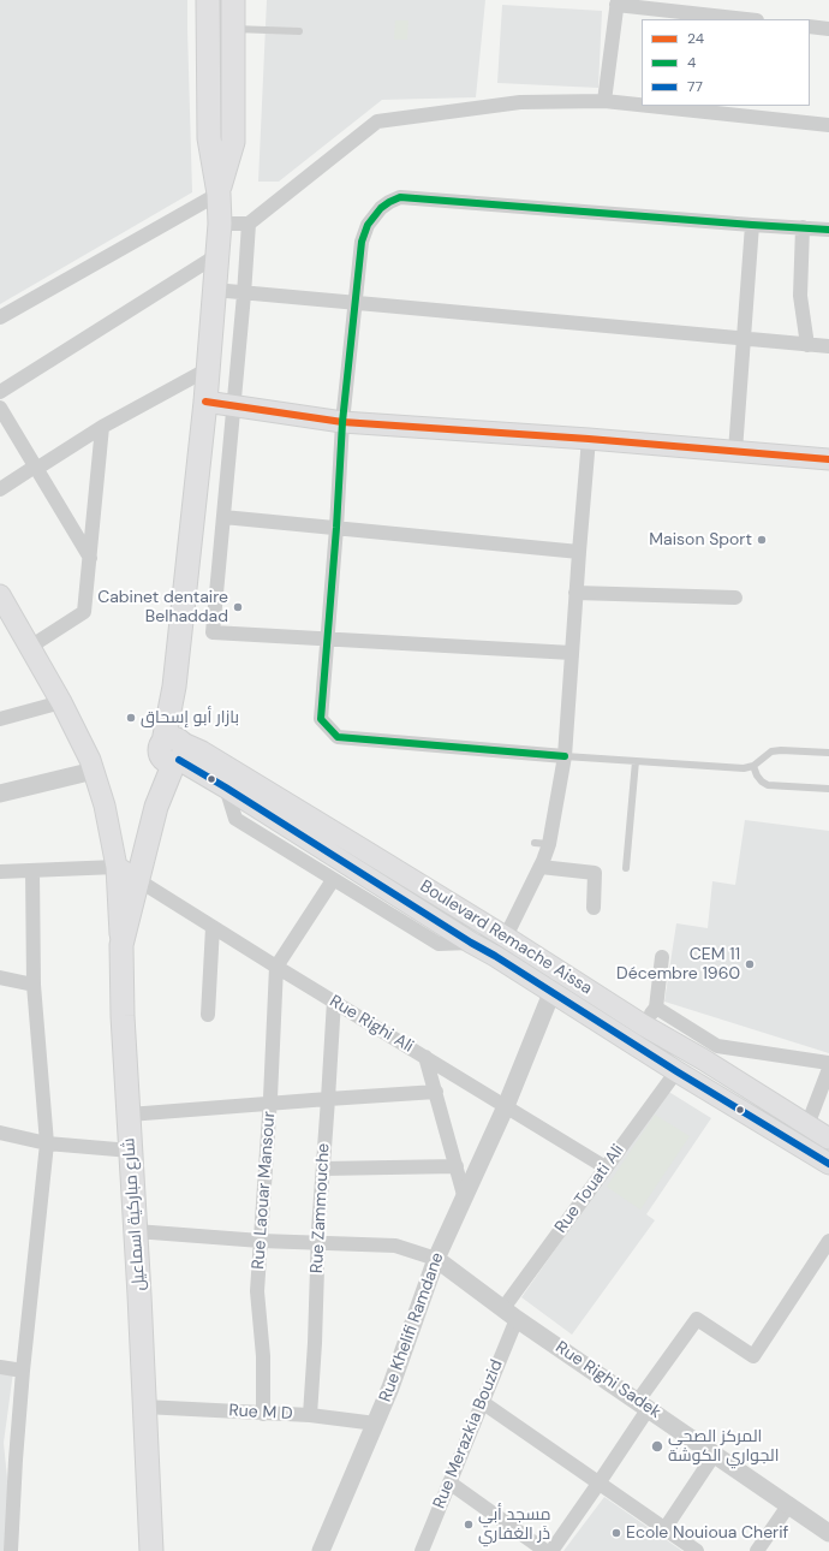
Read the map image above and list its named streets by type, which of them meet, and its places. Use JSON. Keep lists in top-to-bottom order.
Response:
{
  "streets": {
    "main road": ["Boulevard Remache Aissa", "شارع مباركية اسماعيل"],
    "street": [
      "Rue Righi Ali",
      "Rue Touati Ali",
      "Rue Laouar Mansour",
      "Rue Zammouche",
      "Rue Khelifi Ramdane",
      "Rue Righi Sadek",
      "Rue M D",
      "Rue Merazkia Bouzid"
    ]
  },
  "crossings": [
    ["Boulevard Remache Aissa", "Rue Touati Ali"],
    ["Boulevard Remache Aissa", "شارع مباركية اسماعيل"],
    ["Boulevard Remache Aissa", "Rue Khelifi Ramdane"],
    ["Rue Righi Ali", "Rue Touati Ali"],
    ["Rue Righi Ali", "Rue Laouar Mansour"],
    ["Rue Righi Ali", "Rue Zammouche"],
    ["Rue Righi Ali", "شارع مباركية اسماعيل"],
    ["Rue Righi Ali", "Rue Khelifi Ramdane"],
    ["Rue Touati Ali", "Rue Righi Sadek"],
    ["Rue Touati Ali", "Rue Merazkia Bouzid"],
    ["Rue Laouar Mansour", "Rue M D"],
    ["Rue Zammouche", "Rue M D"],
    ["شارع مباركية اسماعيل", "Rue M D"],
    ["Rue Khelifi Ramdane", "Rue Righi Sadek"],
    ["Rue Khelifi Ramdane", "Rue M D"],
    ["Rue Righi Sadek", "Rue Merazkia Bouzid"]
  ],
  "places": [
    "Maison Sport",
    "Cabinet dentaire Belhaddad",
    "بازار أبو إسحاق",
    "CEM 11 Décembre 1960",
    "المركز الصحي الجواري الكوشة",
    "مسجد أبي ذَر الغفاري",
    "Ecole Nouioua Cherif"
  ],
  "lines": ["transit line 4", "transit line 24", "transit line 77"],
  "legend": ["24", "4", "77"]
}
